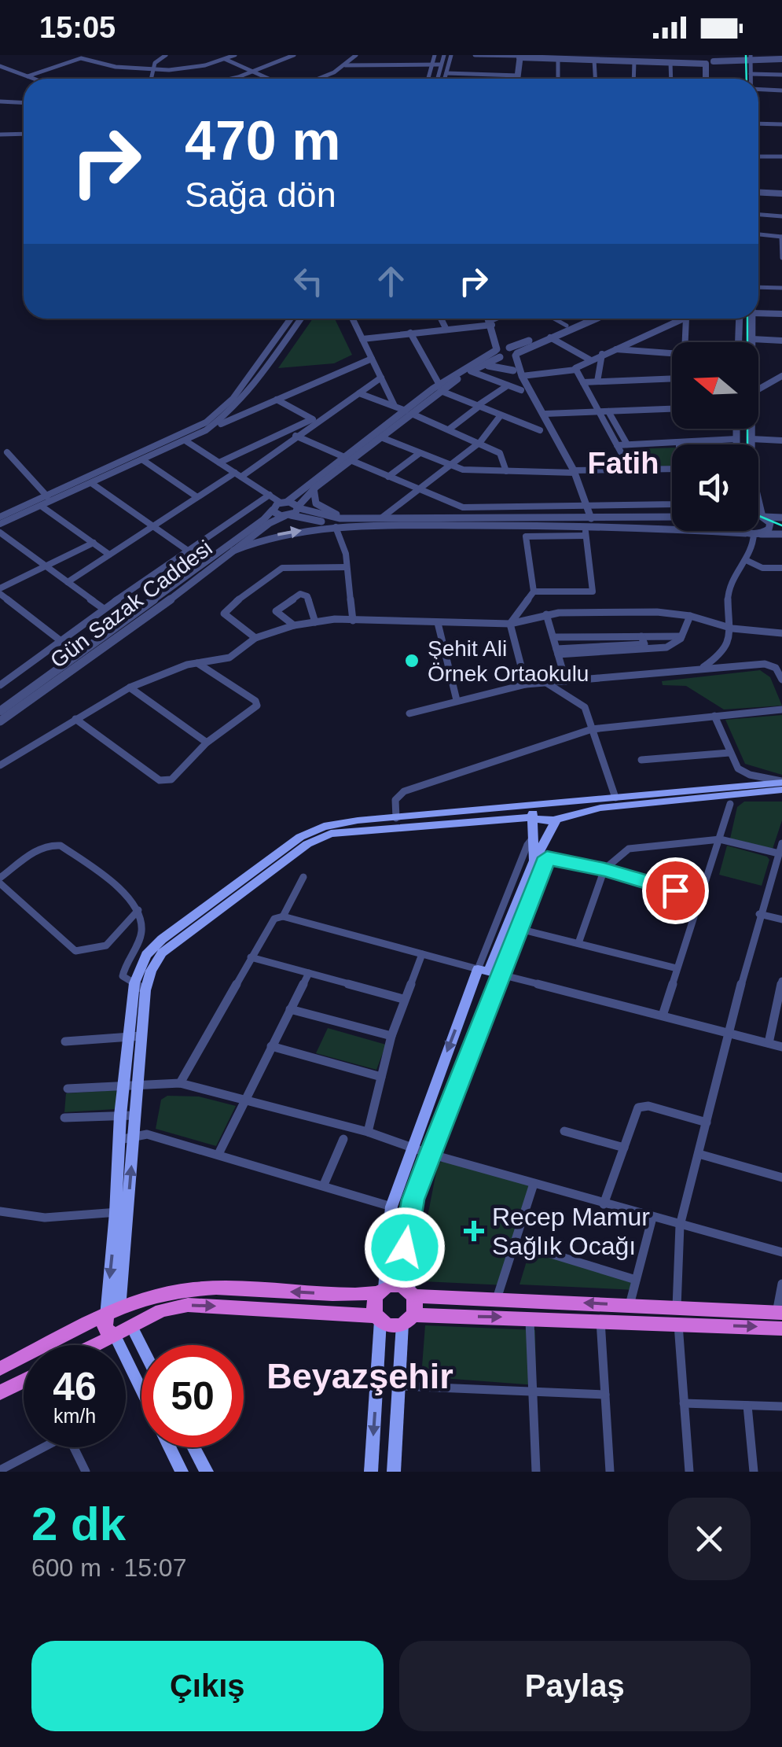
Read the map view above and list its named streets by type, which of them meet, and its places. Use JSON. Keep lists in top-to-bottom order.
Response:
{
  "streets": {
    "street": ["Gün Sazak Caddesi"]
  },
  "districts": ["Fatih", "Beyazşehir"],
  "places": {
    "other": ["Şehit Ali Örnek Ortaokulu"],
    "health": ["Recep Mamur Sağlık Ocağı"]
  },
  "north": "left",
  "page": {
    "status": "15:05",
    "turn": ["470 m", "Sağa dön"],
    "speed": "46 km/h",
    "limit": "50",
    "heading": ["2 dk", "600 m · 15:07"],
    "buttons": ["Çıkış", "Paylaş"]
  }
}
